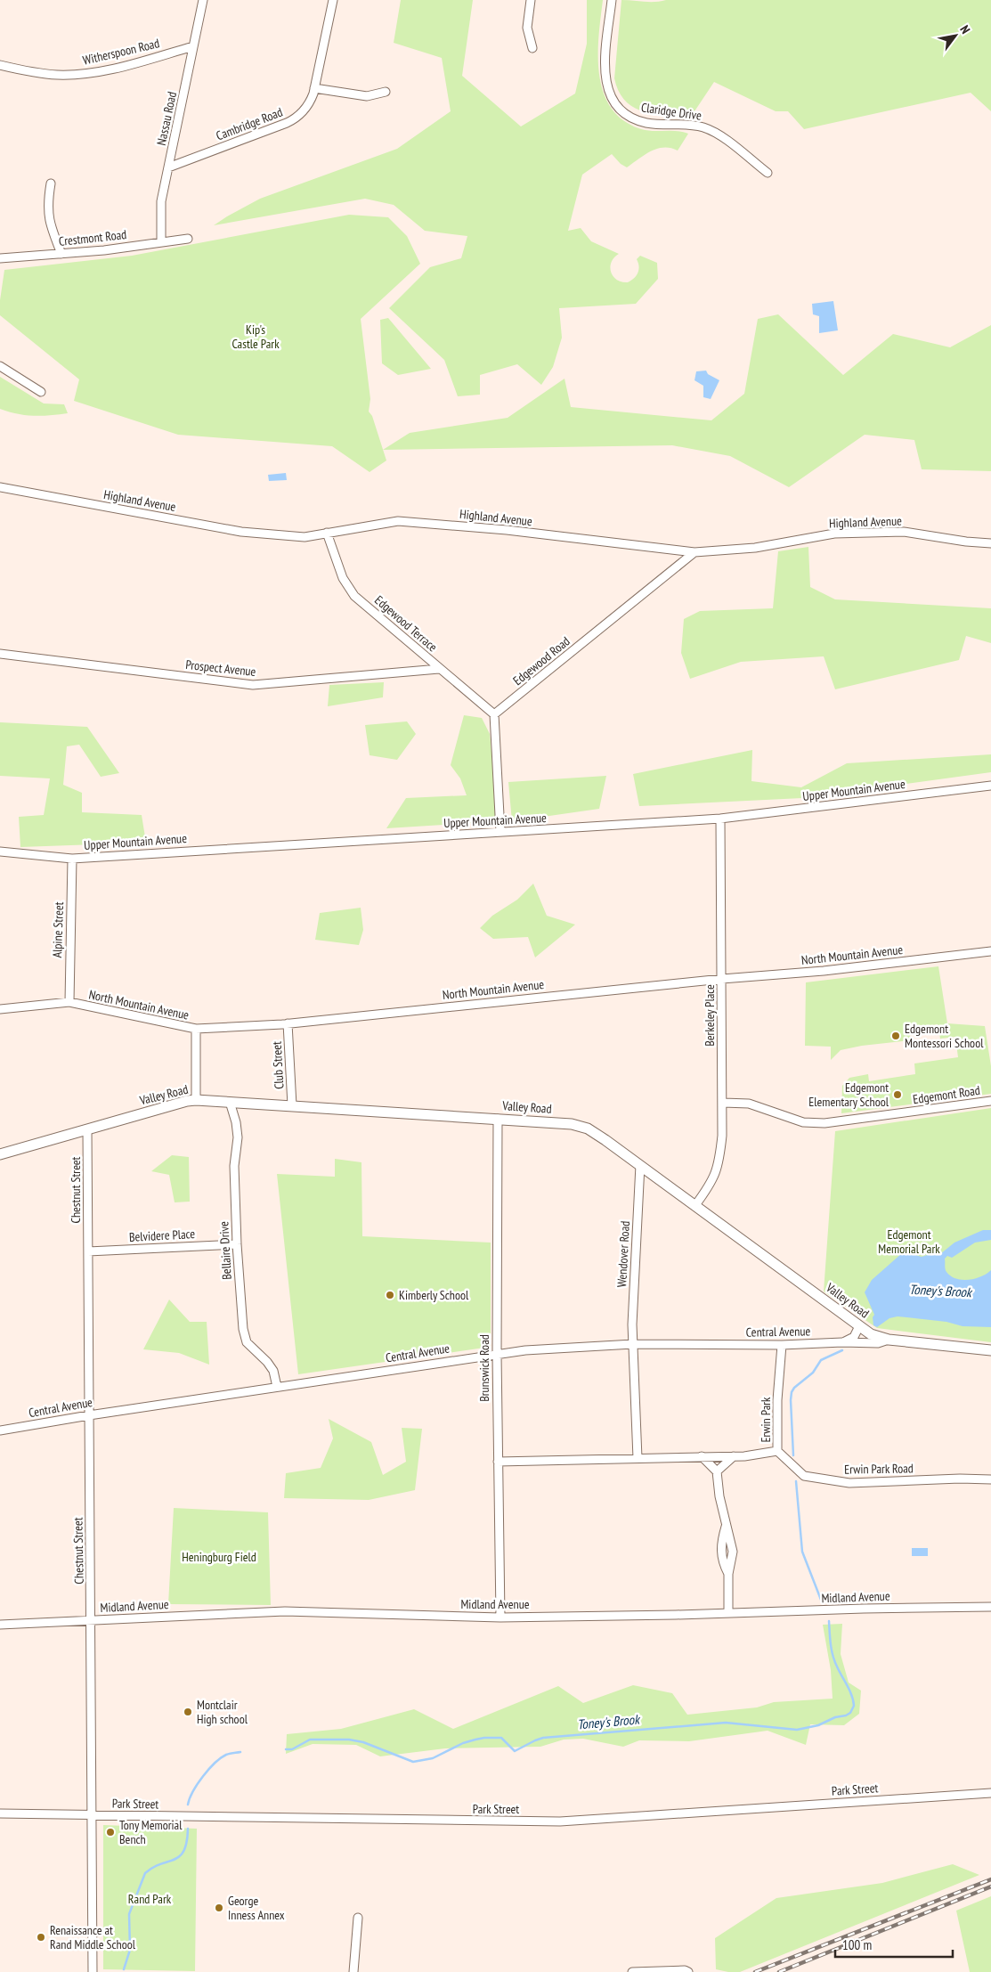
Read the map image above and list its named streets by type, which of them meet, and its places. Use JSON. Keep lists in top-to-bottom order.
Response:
{
  "streets": {
    "main road": ["Valley Road"],
    "street": [
      "Witherspoon Road",
      "Claridge Drive",
      "Nassau Road",
      "Cambridge Road",
      "Crestmont Road",
      "Highland Avenue",
      "Edgewood Terrace",
      "Edgewood Road",
      "Prospect Avenue",
      "Upper Mountain Avenue",
      "Alpine Street",
      "North Mountain Avenue",
      "Berkeley Place",
      "Club Street",
      "Edgemont Road",
      "Chestnut Street",
      "Belvidere Place",
      "Bellaire Drive",
      "Wendover Road",
      "Central Avenue",
      "Brunswick Road",
      "Erwin Park",
      "Erwin Park Road",
      "Midland Avenue",
      "Park Street"
    ]
  },
  "crossings": [
    ["Witherspoon Road", "Nassau Road"],
    ["Nassau Road", "Cambridge Road"],
    ["Nassau Road", "Crestmont Road"],
    ["Highland Avenue", "Edgewood Terrace"],
    ["Highland Avenue", "Edgewood Road"],
    ["Edgewood Terrace", "Edgewood Road"],
    ["Edgewood Terrace", "Prospect Avenue"],
    ["Upper Mountain Avenue", "Alpine Street"],
    ["Upper Mountain Avenue", "Berkeley Place"],
    ["Alpine Street", "North Mountain Avenue"],
    ["North Mountain Avenue", "Berkeley Place"],
    ["North Mountain Avenue", "Club Street"],
    ["Berkeley Place", "Valley Road"],
    ["Berkeley Place", "Edgemont Road"],
    ["Club Street", "Valley Road"],
    ["Valley Road", "Chestnut Street"],
    ["Valley Road", "Bellaire Drive"],
    ["Valley Road", "Wendover Road"],
    ["Valley Road", "Central Avenue"],
    ["Valley Road", "Brunswick Road"],
    ["Chestnut Street", "Belvidere Place"],
    ["Chestnut Street", "Central Avenue"],
    ["Chestnut Street", "Midland Avenue"],
    ["Chestnut Street", "Park Street"],
    ["Belvidere Place", "Bellaire Drive"],
    ["Bellaire Drive", "Central Avenue"],
    ["Wendover Road", "Central Avenue"],
    ["Central Avenue", "Brunswick Road"],
    ["Central Avenue", "Erwin Park"],
    ["Brunswick Road", "Erwin Park"],
    ["Brunswick Road", "Midland Avenue"],
    ["Erwin Park", "Erwin Park Road"]
  ],
  "water": ["Toney's Brook"],
  "parks": [
    "Kip's Castle Park",
    "Edgemont Memorial Park",
    "Heningburg Field",
    "Rand Park"
  ],
  "places": [
    "Edgemont Montessori School",
    "Edgemont Elementary School",
    "Kimberly School",
    "Montclair High school",
    "Tony Memorial Bench",
    "George Inness Annex",
    "Renaissance at Rand Middle School"
  ],
  "scale_bar": "100 m",
  "north": "top right"
}
